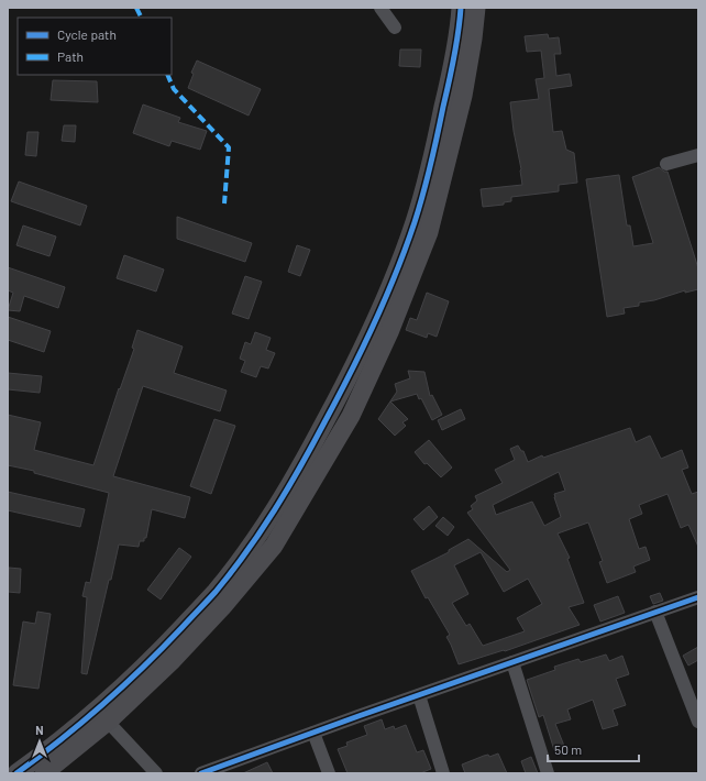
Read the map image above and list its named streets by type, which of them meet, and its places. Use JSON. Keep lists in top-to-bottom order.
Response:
{
  "legend": ["Cycle path", "Path"],
  "scale_bar": "50 m",
  "north": "top"
}
